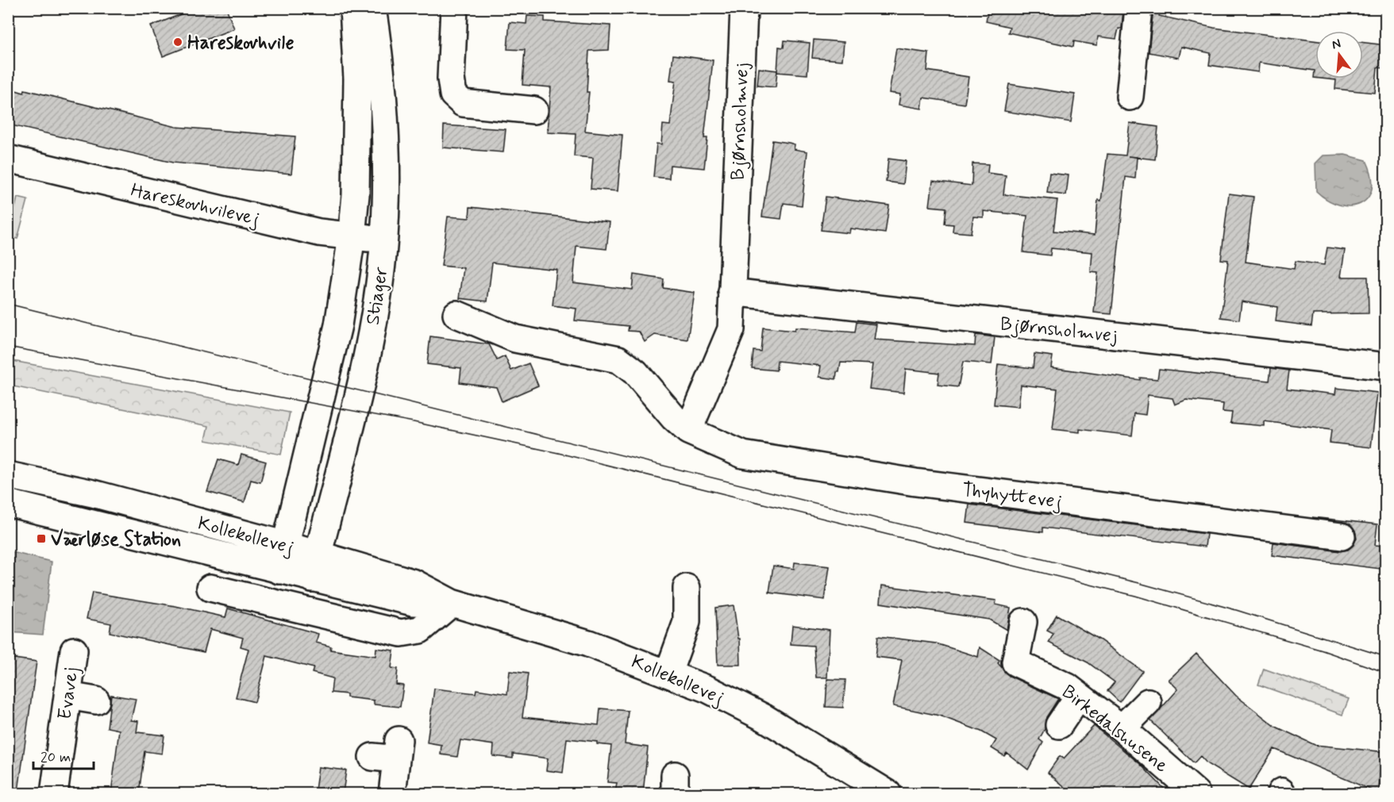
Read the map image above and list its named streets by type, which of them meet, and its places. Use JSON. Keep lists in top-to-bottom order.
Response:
{
  "streets": {
    "street": [
      "Bjørnsholmvej",
      "Hareskovhvilevej",
      "Stiager",
      "Thyhyttevej",
      "Kollekollevej",
      "Evavej",
      "Birkedalshusene"
    ]
  },
  "crossings": [
    ["Bjørnsholmvej", "Thyhyttevej"],
    ["Hareskovhvilevej", "Stiager"],
    ["Stiager", "Kollekollevej"]
  ],
  "places": {
    "other": ["Hareskovhvile"],
    "transit": ["Værløse Station"]
  },
  "scale_bar": "20 m",
  "north": "top"
}
